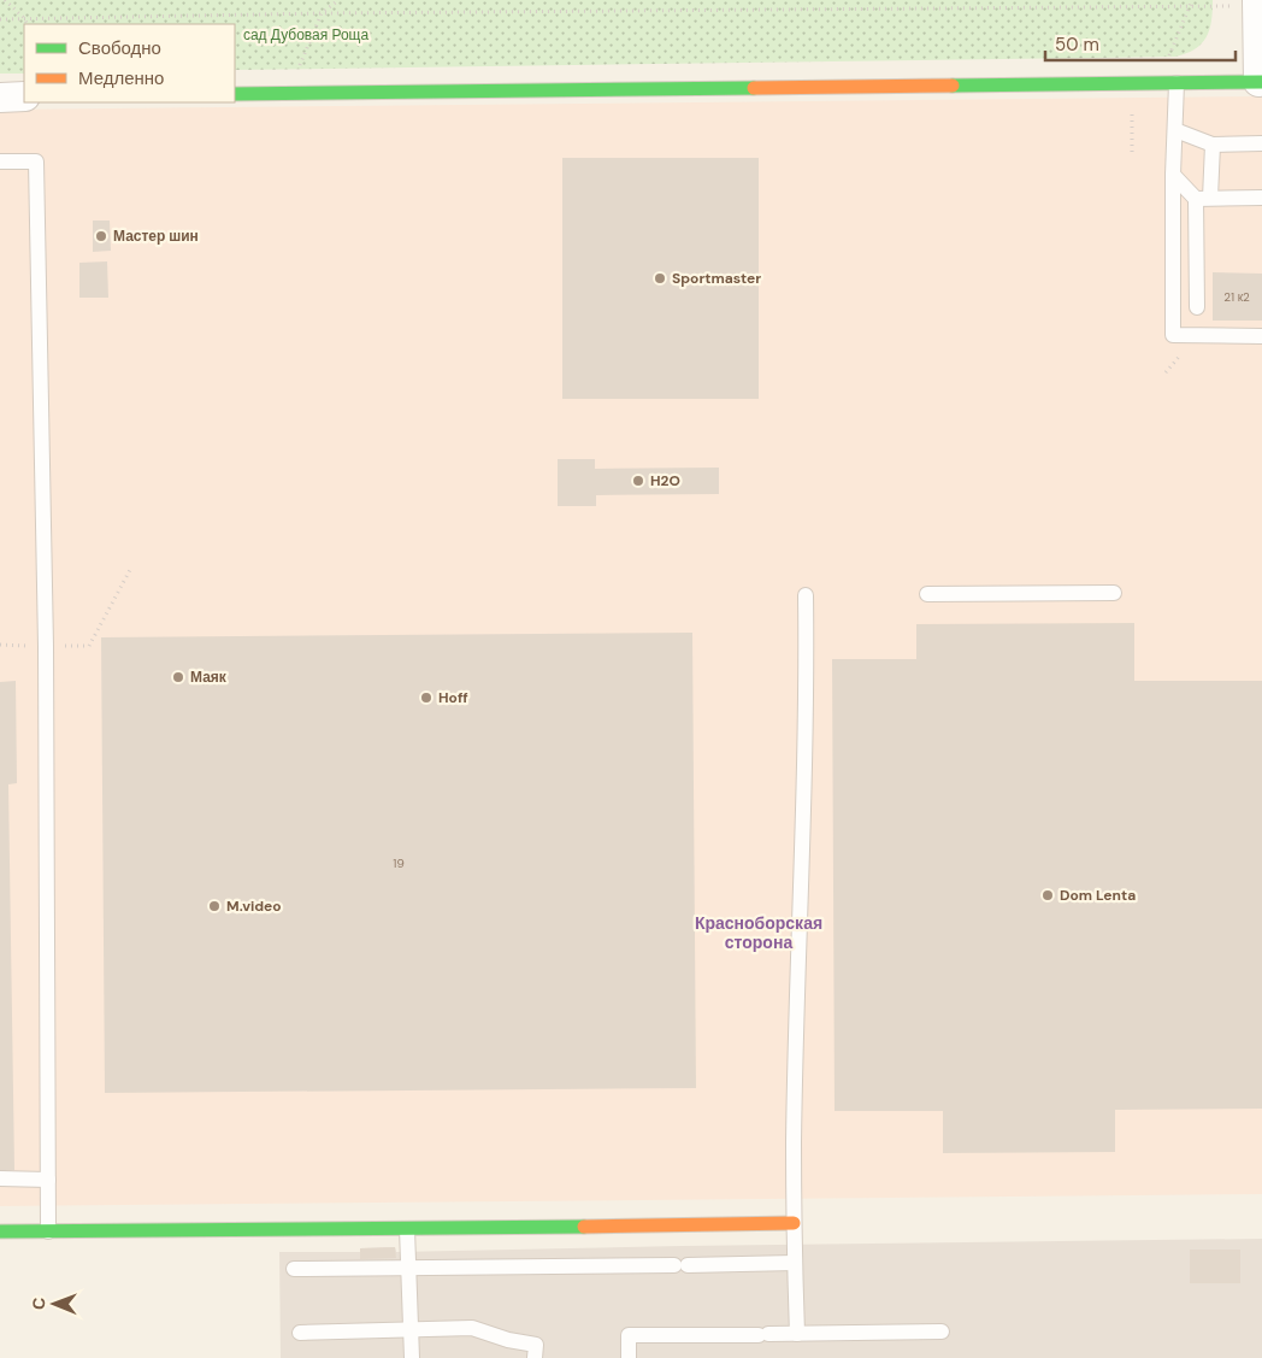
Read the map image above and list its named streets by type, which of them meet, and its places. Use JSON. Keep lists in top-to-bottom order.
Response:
{
  "districts": ["Красноборская сторона"],
  "parks": ["сад Дубовая Роща"],
  "places": [
    "Мастер шин",
    "Sportmaster",
    "H2O",
    "Маяк",
    "Hoff",
    "Dom Lenta",
    "M.video"
  ],
  "house_numbers": ["21 к2", "19"],
  "legend": ["Свободно", "Медленно"],
  "scale_bar": "50 m",
  "north": "left"
}
